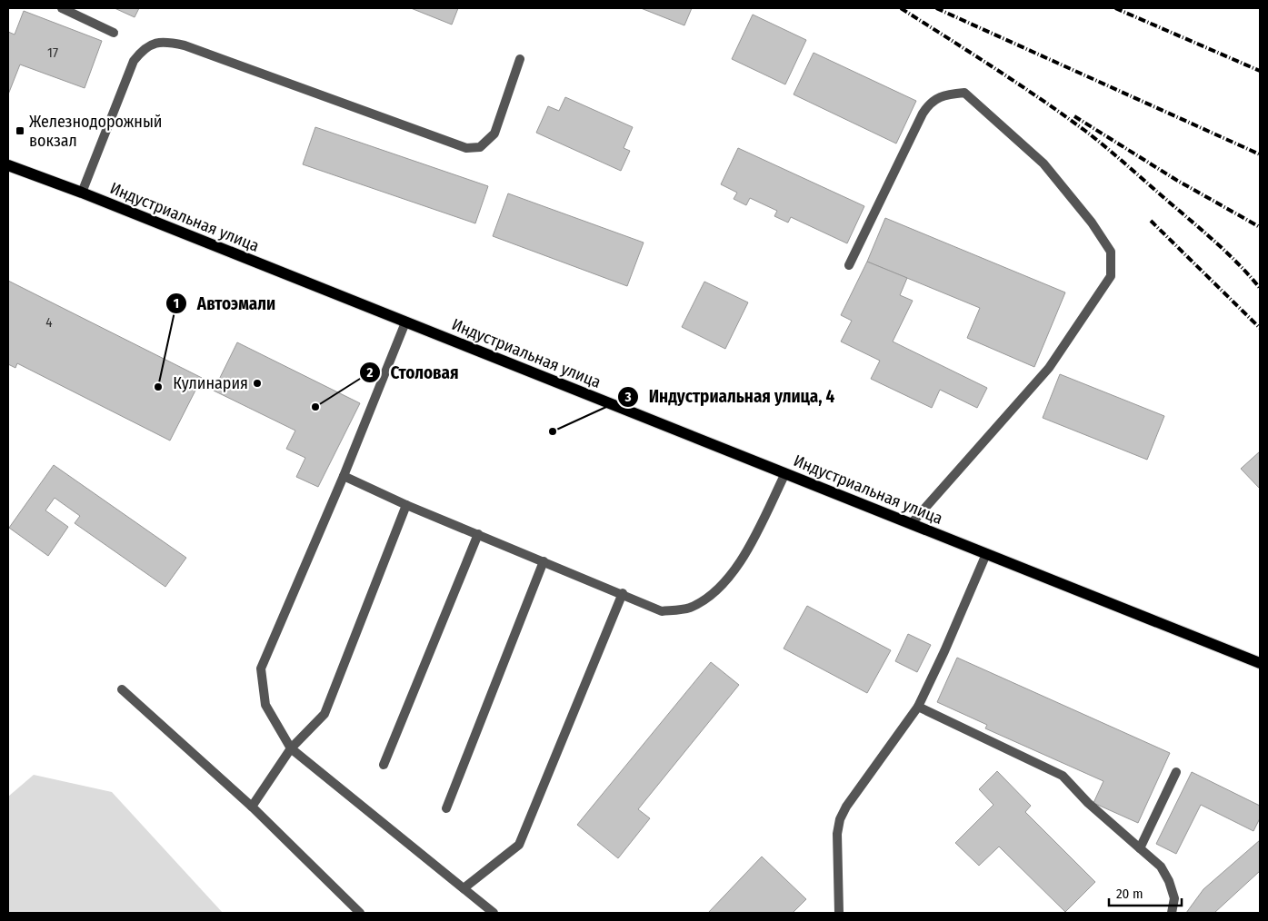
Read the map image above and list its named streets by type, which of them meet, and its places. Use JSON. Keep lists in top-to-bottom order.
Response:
{
  "streets": {
    "main road": ["Индустриальная улица"]
  },
  "places": {
    "transit": ["Железнодорожный вокзал"],
    "other": [
      "Кулинария",
      "Автоэмали",
      "Столовая",
      "Индустриальная улица, 4"
    ]
  },
  "house_numbers": ["17", "4"],
  "scale_bar": "20 m"
}
